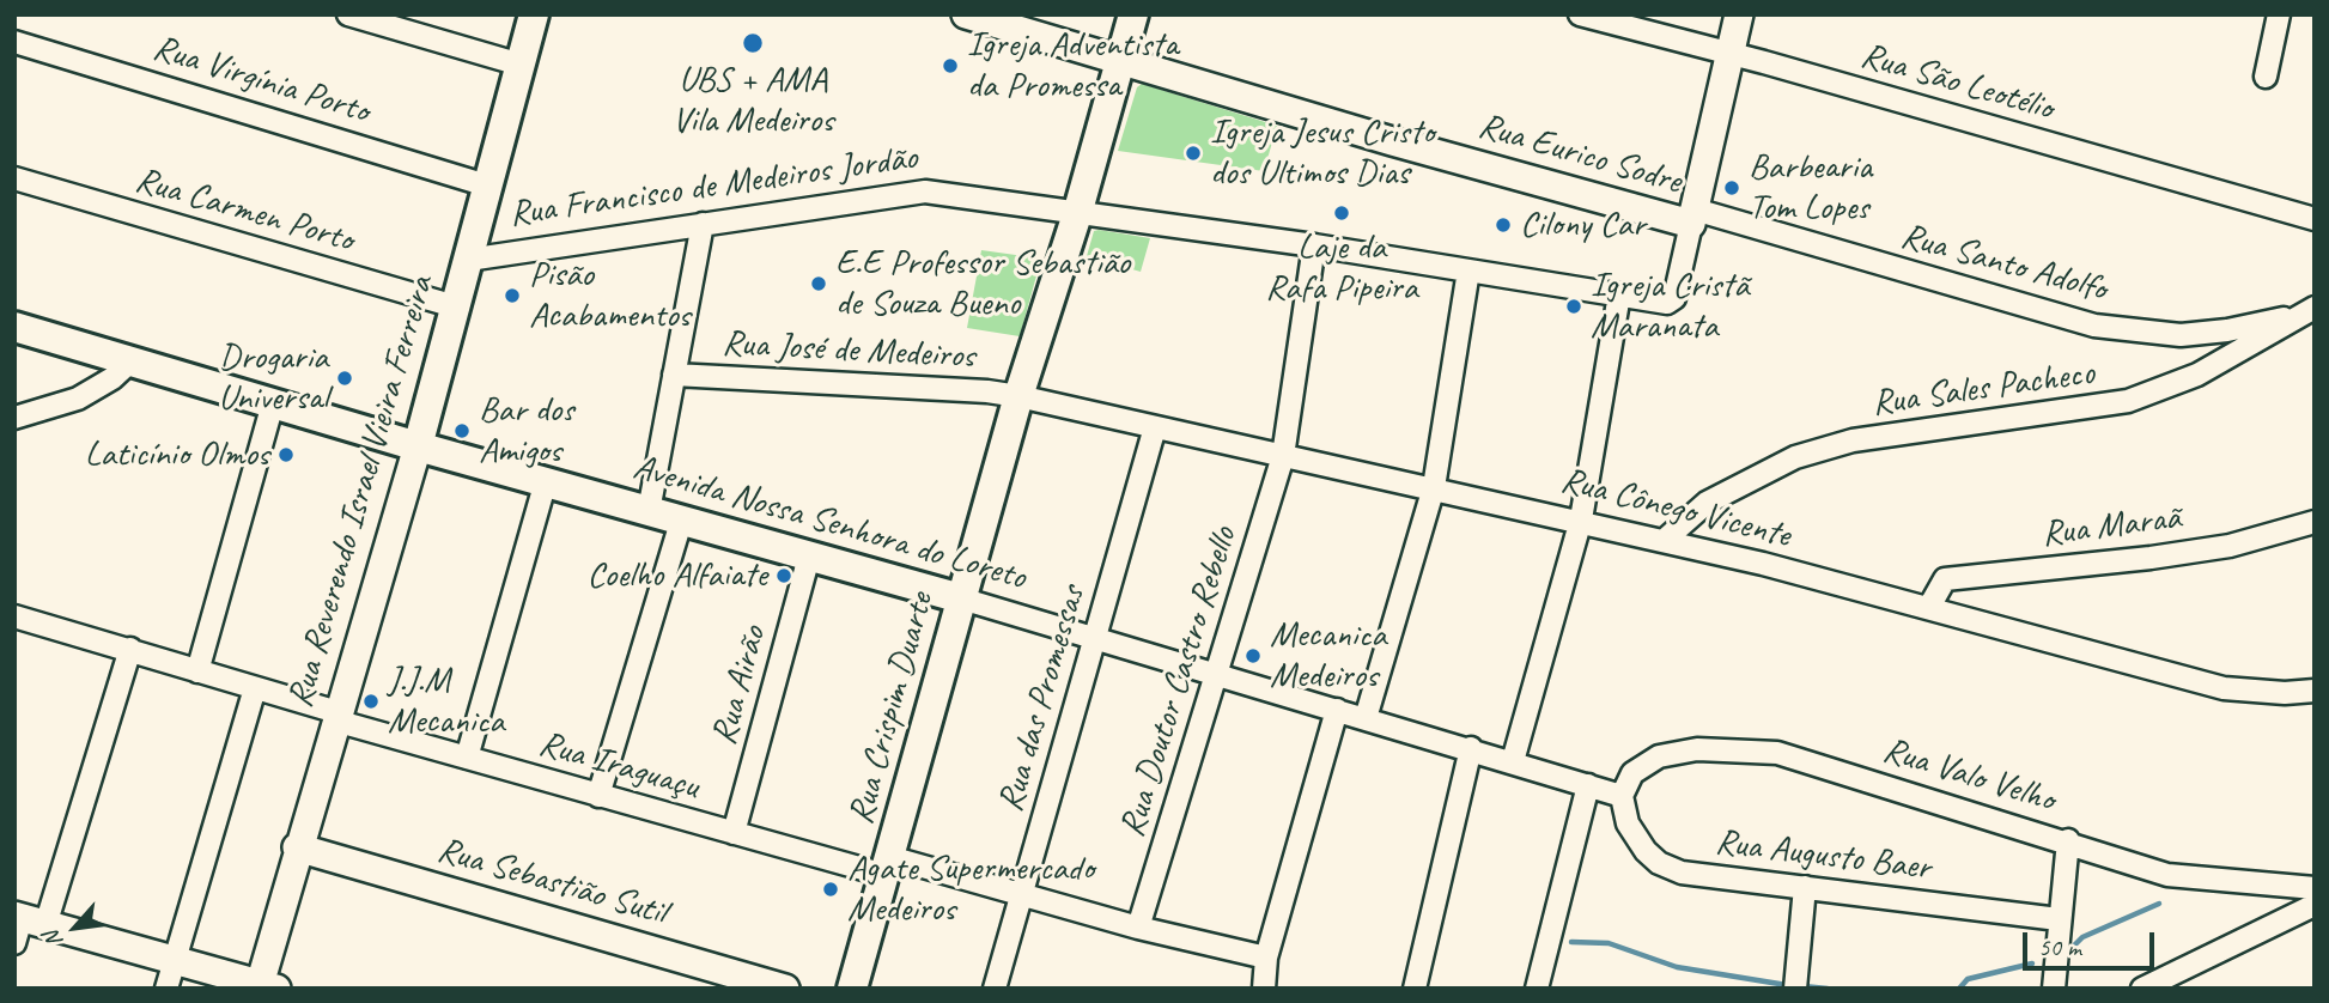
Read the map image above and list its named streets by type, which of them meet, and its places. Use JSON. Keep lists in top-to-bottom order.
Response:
{
  "streets": {
    "main road": ["Rua Reverendo Israel Vieira Ferreira", "Avenida Nossa Senhora do Loreto", "Rua Crispim Duarte"],
    "street": [
      "Rua Virgínia Porto",
      "Rua São Leotélio",
      "Rua Eurico Sodre",
      "Rua Francisco de Medeiros Jordão",
      "Rua Carmen Porto",
      "Rua Santo Adolfo",
      "Rua José de Medeiros",
      "Rua Sales Pacheco",
      "Rua Cônego Vicente",
      "Rua Maraã",
      "Rua Doutor Castro Rebello",
      "Rua Airão",
      "Rua das Promessas",
      "Rua Iraguaçu",
      "Rua Valo Velho",
      "Rua Augusto Baer",
      "Rua Sebastião Sutil"
    ]
  },
  "crossings": [
    ["Rua Virgínia Porto", "Rua Reverendo Israel Vieira Ferreira"],
    ["Rua São Leotélio", "Rua Francisco de Medeiros Jordão"],
    ["Rua Eurico Sodre", "Rua Francisco de Medeiros Jordão"],
    ["Rua Eurico Sodre", "Rua Santo Adolfo"],
    ["Rua Eurico Sodre", "Rua Crispim Duarte"],
    ["Rua Francisco de Medeiros Jordão", "Rua Santo Adolfo"],
    ["Rua Francisco de Medeiros Jordão", "Rua Reverendo Israel Vieira Ferreira"],
    ["Rua Francisco de Medeiros Jordão", "Rua Doutor Castro Rebello"],
    ["Rua Francisco de Medeiros Jordão", "Rua Crispim Duarte"],
    ["Rua Carmen Porto", "Rua Reverendo Israel Vieira Ferreira"],
    ["Rua Santo Adolfo", "Rua Sales Pacheco"],
    ["Rua José de Medeiros", "Rua Cônego Vicente"],
    ["Rua José de Medeiros", "Rua Crispim Duarte"],
    ["Rua Sales Pacheco", "Rua Cônego Vicente"],
    ["Rua Reverendo Israel Vieira Ferreira", "Avenida Nossa Senhora do Loreto"],
    ["Rua Reverendo Israel Vieira Ferreira", "Rua Iraguaçu"],
    ["Rua Reverendo Israel Vieira Ferreira", "Rua Sebastião Sutil"],
    ["Rua Cônego Vicente", "Rua Maraã"],
    ["Rua Cônego Vicente", "Rua Doutor Castro Rebello"],
    ["Rua Cônego Vicente", "Rua das Promessas"],
    ["Rua Cônego Vicente", "Rua Crispim Duarte"],
    ["Avenida Nossa Senhora do Loreto", "Rua Doutor Castro Rebello"],
    ["Avenida Nossa Senhora do Loreto", "Rua Airão"],
    ["Avenida Nossa Senhora do Loreto", "Rua das Promessas"],
    ["Avenida Nossa Senhora do Loreto", "Rua Crispim Duarte"],
    ["Avenida Nossa Senhora do Loreto", "Rua Valo Velho"],
    ["Avenida Nossa Senhora do Loreto", "Rua Augusto Baer"],
    ["Rua Doutor Castro Rebello", "Rua Iraguaçu"],
    ["Rua Airão", "Rua Iraguaçu"],
    ["Rua das Promessas", "Rua Iraguaçu"],
    ["Rua Crispim Duarte", "Rua Iraguaçu"],
    ["Rua Valo Velho", "Rua Augusto Baer"]
  ],
  "places": [
    "UBS + AMA Vila Medeiros",
    "Igreja Adventista da Promessa",
    "Igreja Jesus Cristo dos Ultimos Dias",
    "Barbearia Tom Lopes",
    "Laje da Rafa Pipeira",
    "Cilony Car",
    "E.E Professor Sebastião de Souza Bueno",
    "Pisão Acabamentos",
    "Igreja Cristã Maranata",
    "Drogaria Universal",
    "Bar dos Amigos",
    "Laticínio Olmos",
    "Coelho Alfaiate",
    "Mecanica Medeiros",
    "J.J.M Mecanica",
    "Agate Supermercado Medeiros"
  ],
  "scale_bar": "50 m",
  "north": "bottom left"
}
